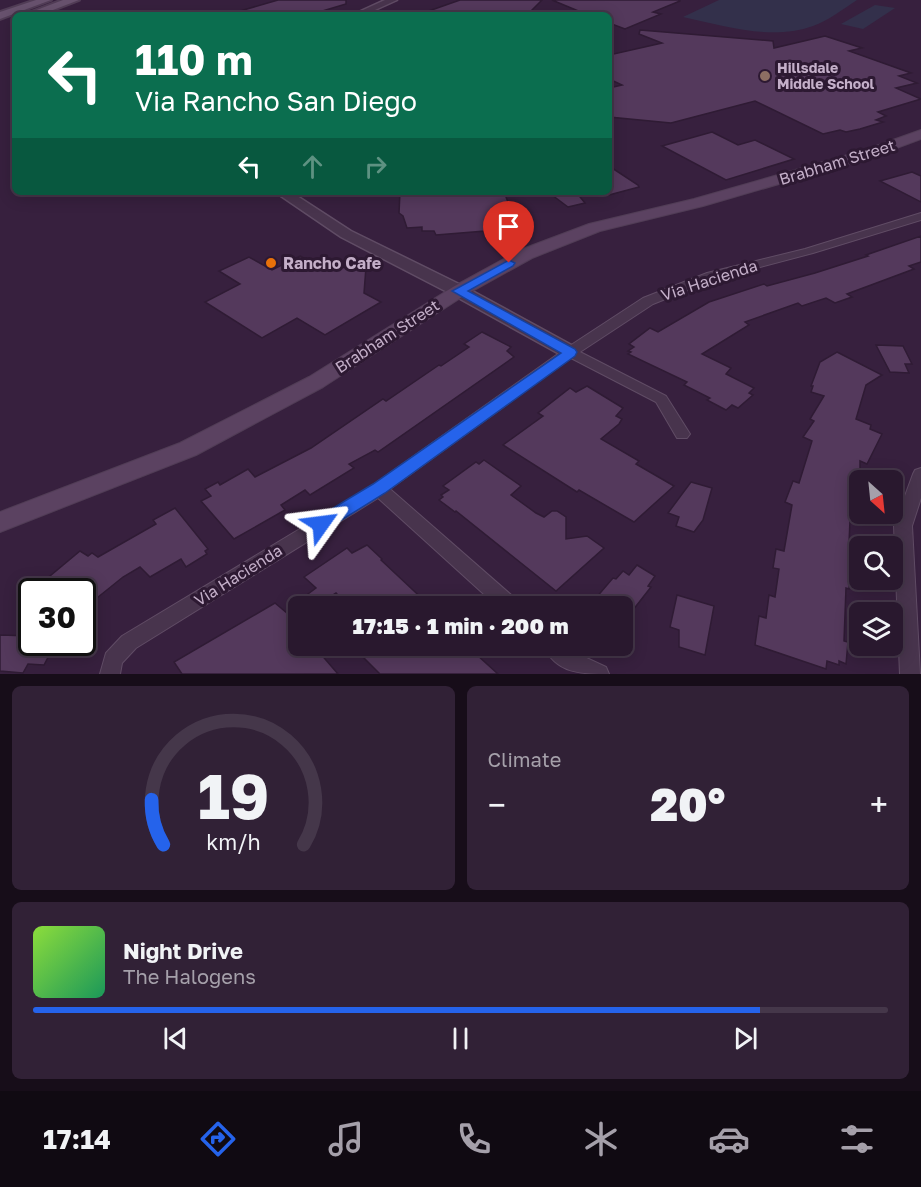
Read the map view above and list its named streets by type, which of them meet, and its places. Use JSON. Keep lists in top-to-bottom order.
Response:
{
  "streets": {
    "main road": ["Brabham Street"],
    "street": ["Via Hacienda"]
  },
  "places": ["Hillsdale Middle School", "Rancho Cafe"],
  "north": "bottom right",
  "page": {
    "turn": ["110 m", "Via Rancho San Diego"],
    "limit": "30",
    "trip": "17:15 · 1 min · 200 m",
    "tile": "Climate",
    "heat": ["−", "20°", "+"],
    "song": ["Night Drive", "The Halogens"],
    "tabs": "17:14",
    "gauge": ["19", "km/h"]
  }
}
